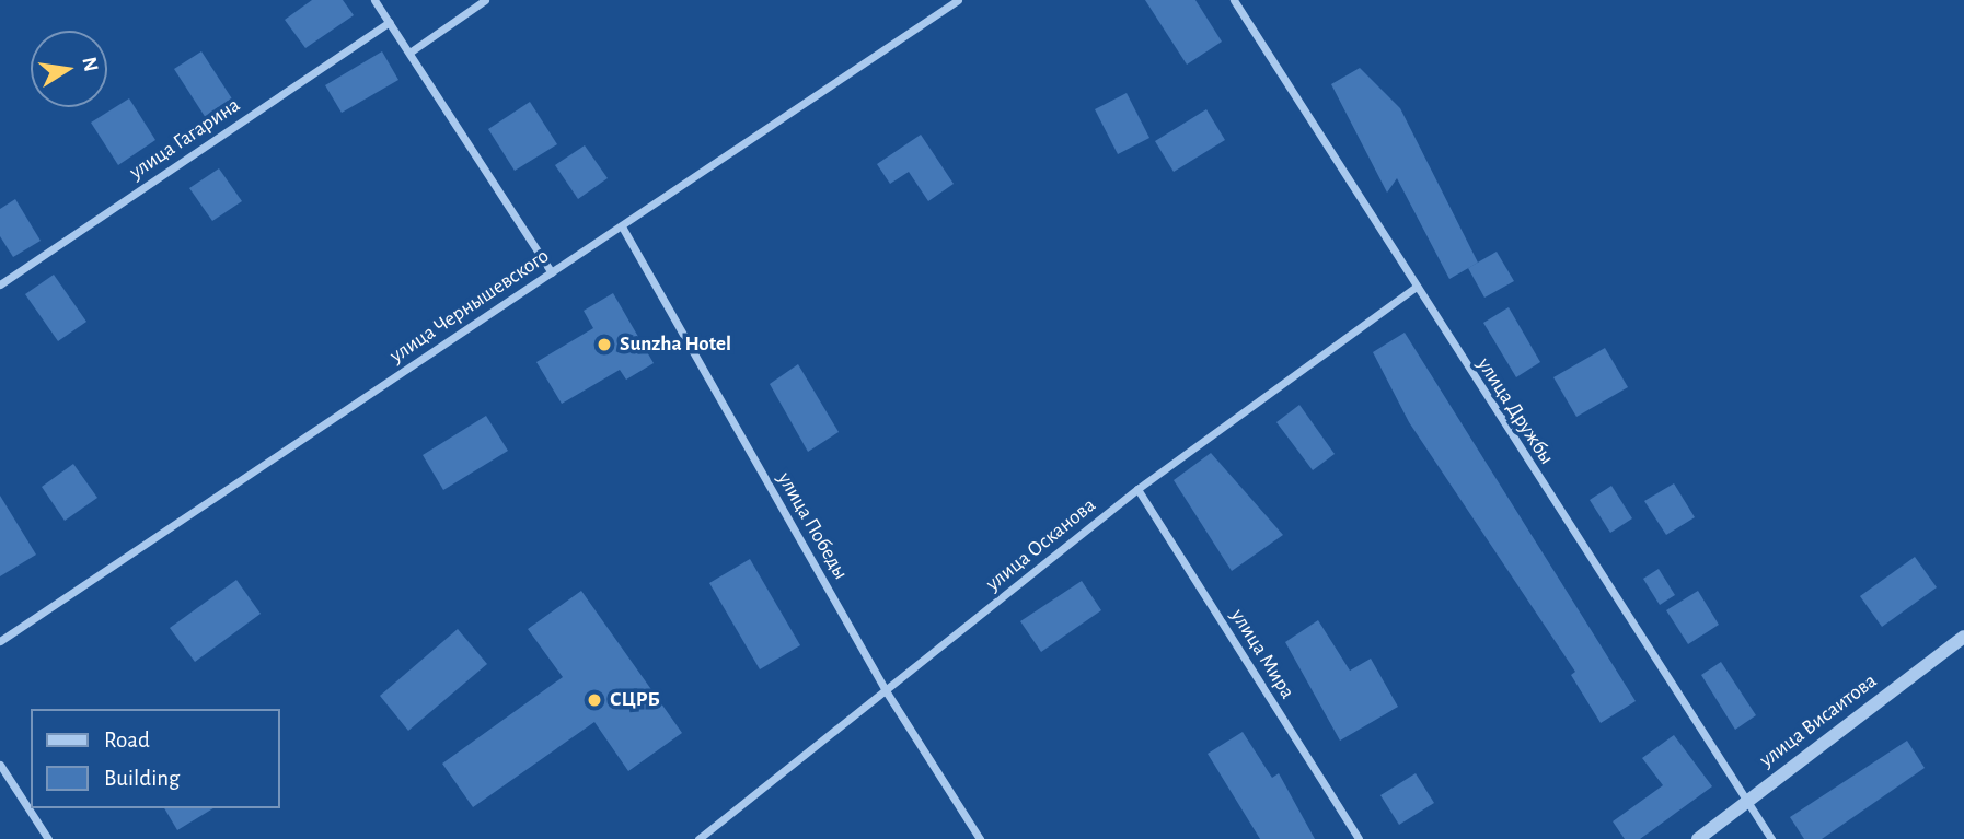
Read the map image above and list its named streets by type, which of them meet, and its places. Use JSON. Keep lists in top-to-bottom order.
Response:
{
  "streets": {
    "street": [
      "улица Гагарина",
      "улица Чернышевского",
      "улица Дружбы",
      "улица Победы",
      "улица Осканова",
      "улица Мира",
      "улица Висаитова"
    ]
  },
  "crossings": [
    ["улица Чернышевского", "улица Победы"],
    ["улица Дружбы", "улица Осканова"],
    ["улица Дружбы", "улица Висаитова"],
    ["улица Победы", "улица Осканова"],
    ["улица Осканова", "улица Мира"]
  ],
  "places": ["Sunzha Hotel", "СЦРБ"],
  "legend": ["Road", "Building"],
  "north": "right"
}
